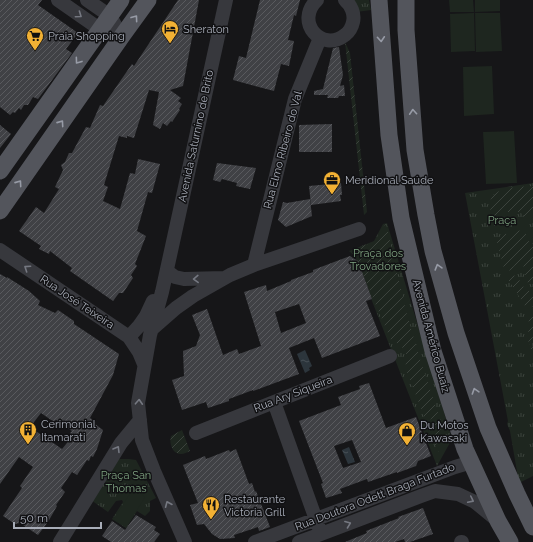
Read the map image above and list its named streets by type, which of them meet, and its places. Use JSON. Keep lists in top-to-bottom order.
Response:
{
  "streets": {
    "main road": ["Avenida Américo Buaiz"],
    "street": [
      "Avenida Saturnino de Brito",
      "Rua Elmo Ribeiro do Val",
      "Rua José Teixeira",
      "Rua Ary Siqueira",
      "Rua Doutora Odett Braga Furtado"
    ]
  },
  "crossings": [
    ["Avenida Saturnino de Brito", "Rua José Teixeira"],
    ["Avenida Américo Buaiz", "Rua Doutora Odett Braga Furtado"]
  ],
  "one_way": ["Rua José Teixeira"],
  "parks": ["Praça", "Praça dos Trovadores", "Praça San Thomas"],
  "places": {
    "hotel": ["Sheraton"],
    "supermarket": ["Praia Shopping"],
    "office": ["Meridional Saúde"],
    "building": ["Cerimonial Itamarati"],
    "shop": ["Du Motos Kawasaki"],
    "restaurant": ["Restaurante Victoria Grill"]
  },
  "scale_bar": "50 m"
}
